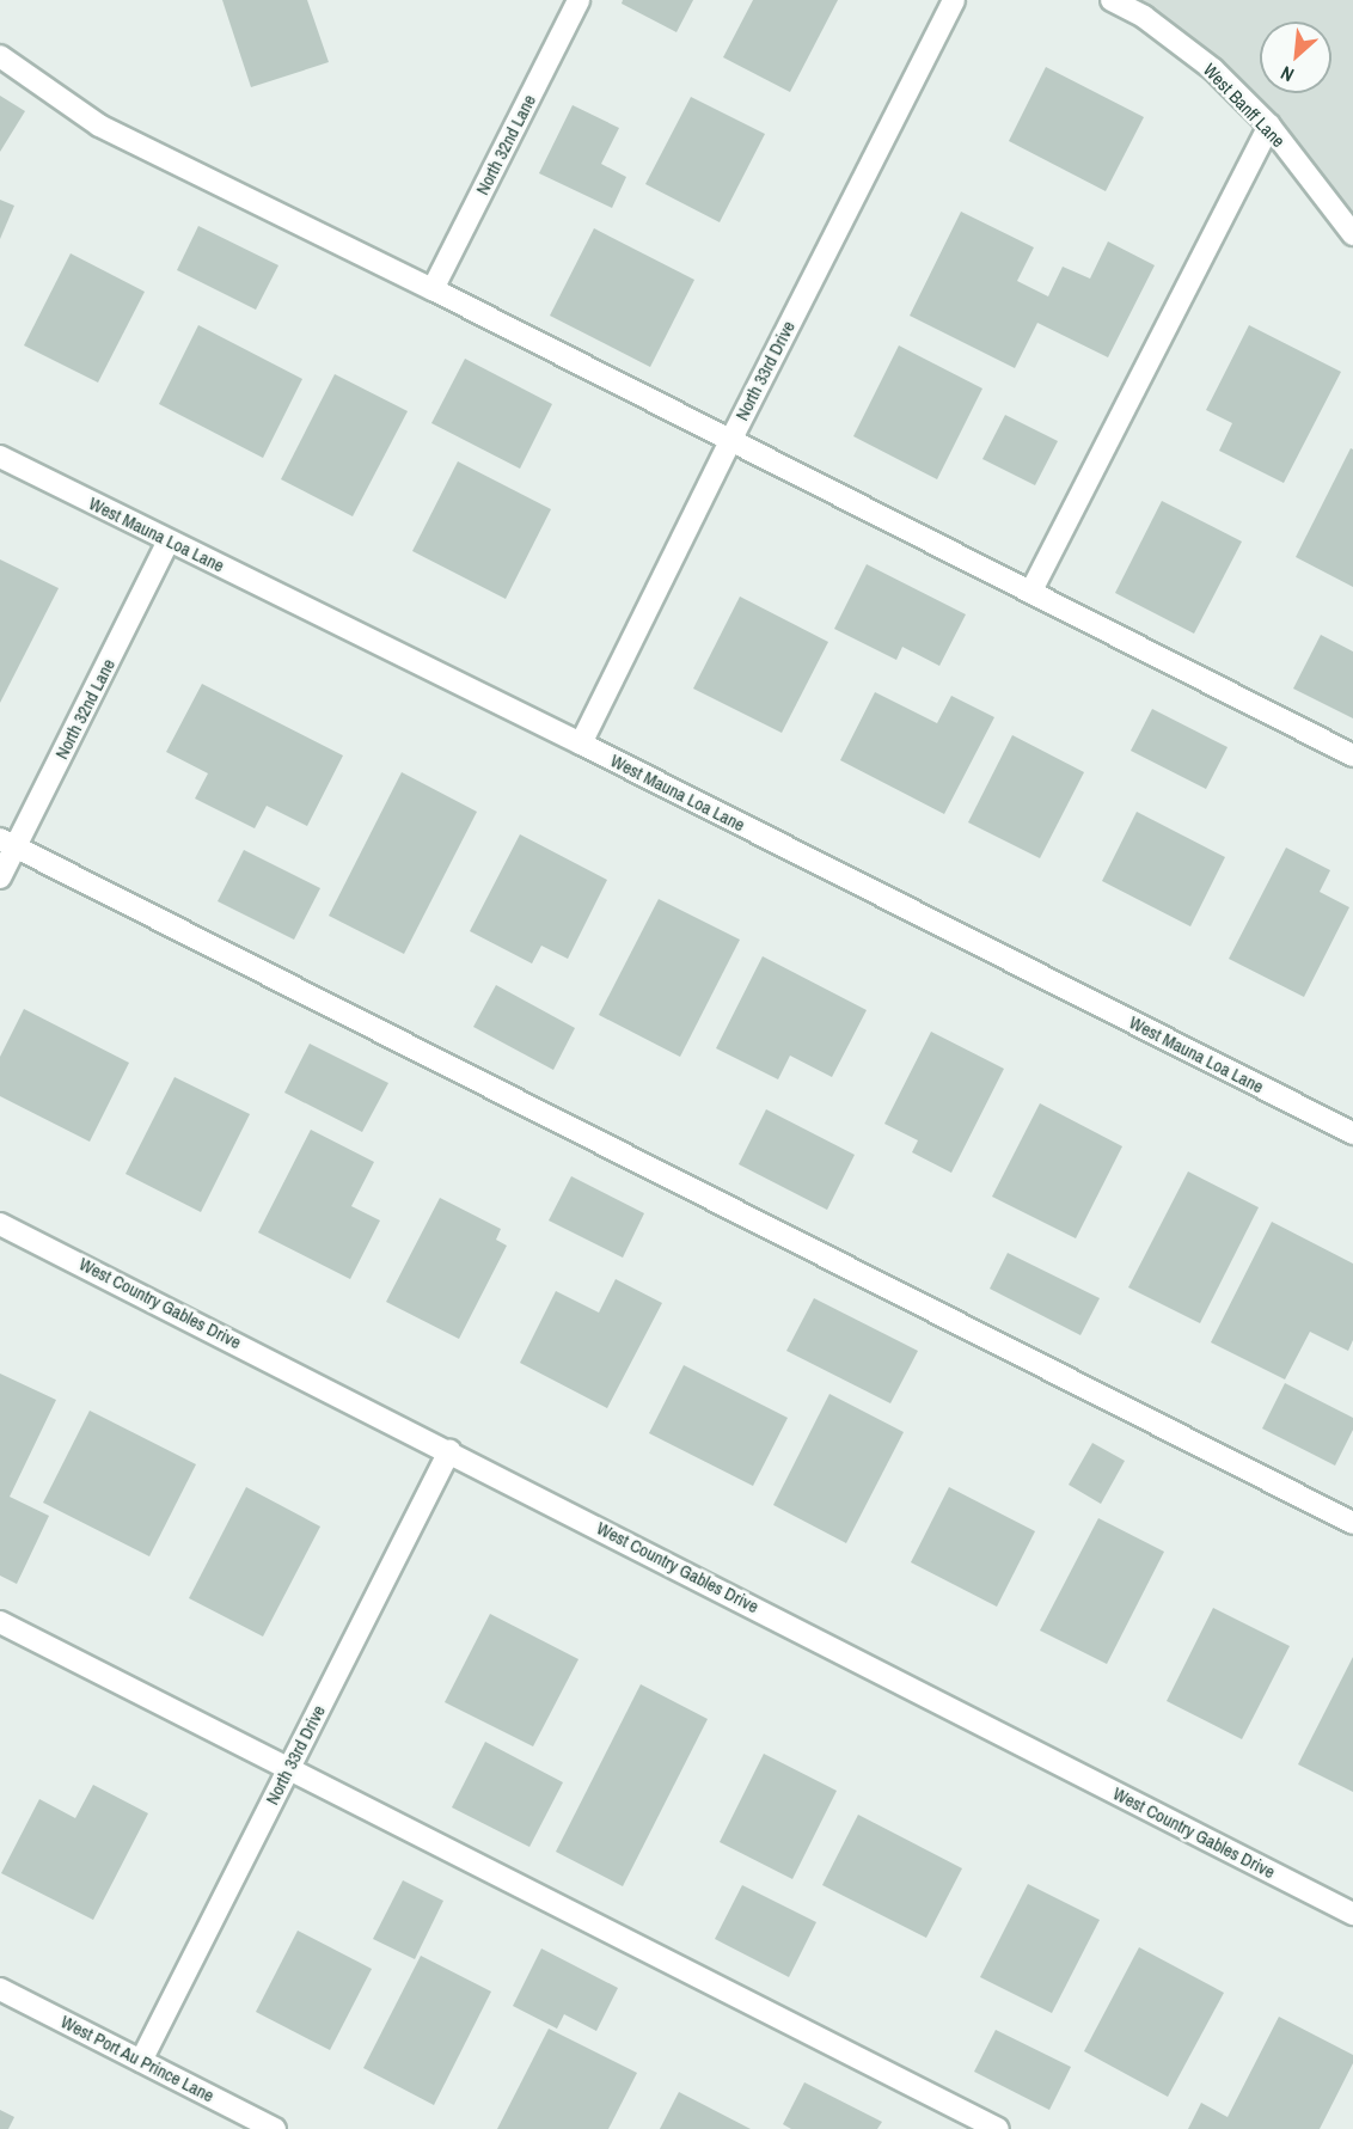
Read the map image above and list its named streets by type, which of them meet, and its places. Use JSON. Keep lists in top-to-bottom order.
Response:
{
  "streets": {
    "street": [
      "West Banff Lane",
      "North 32nd Lane",
      "North 33rd Drive",
      "West Mauna Loa Lane",
      "West Country Gables Drive",
      "West Port Au Prince Lane"
    ]
  },
  "crossings": [
    ["North 32nd Lane", "West Mauna Loa Lane"],
    ["North 33rd Drive", "West Mauna Loa Lane"],
    ["North 33rd Drive", "West Country Gables Drive"],
    ["North 33rd Drive", "West Port Au Prince Lane"]
  ],
  "north": "bottom left"
}
